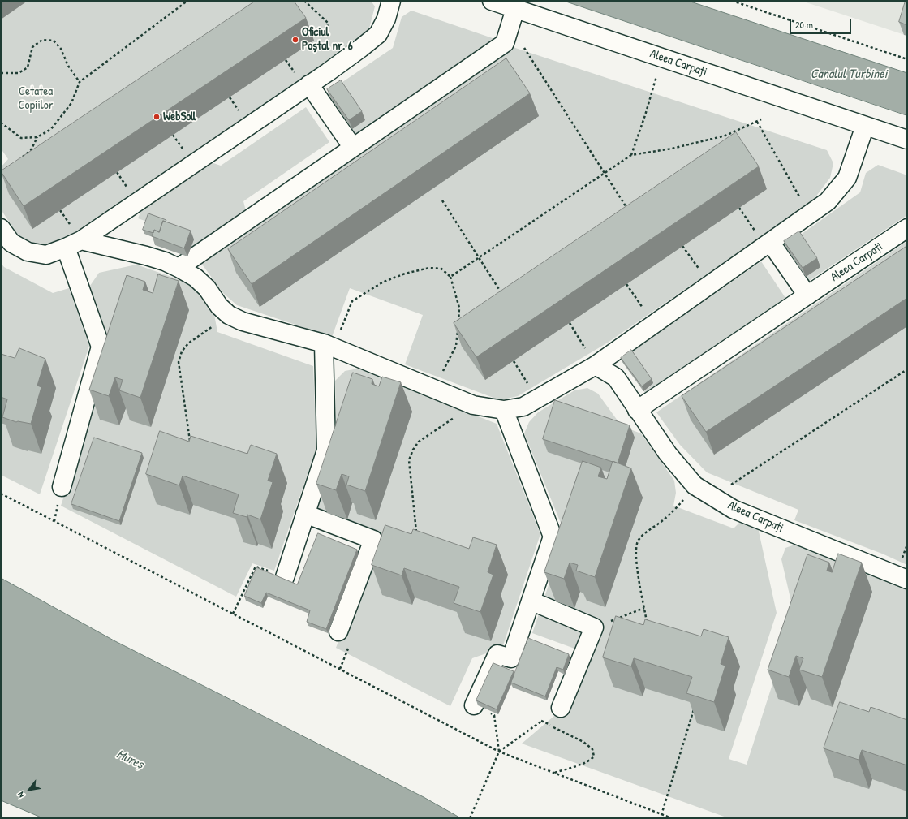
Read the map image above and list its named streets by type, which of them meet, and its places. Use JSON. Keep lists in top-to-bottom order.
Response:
{
  "streets": {
    "street": ["Aleea Carpați"]
  },
  "water": ["Canalul Turbinei", "Mureș"],
  "parks": ["Cetatea Copiilor"],
  "places": ["Oficiul Poștal nr. 6", "WebSoll"],
  "scale_bar": "20 m",
  "north": "bottom left"
}
